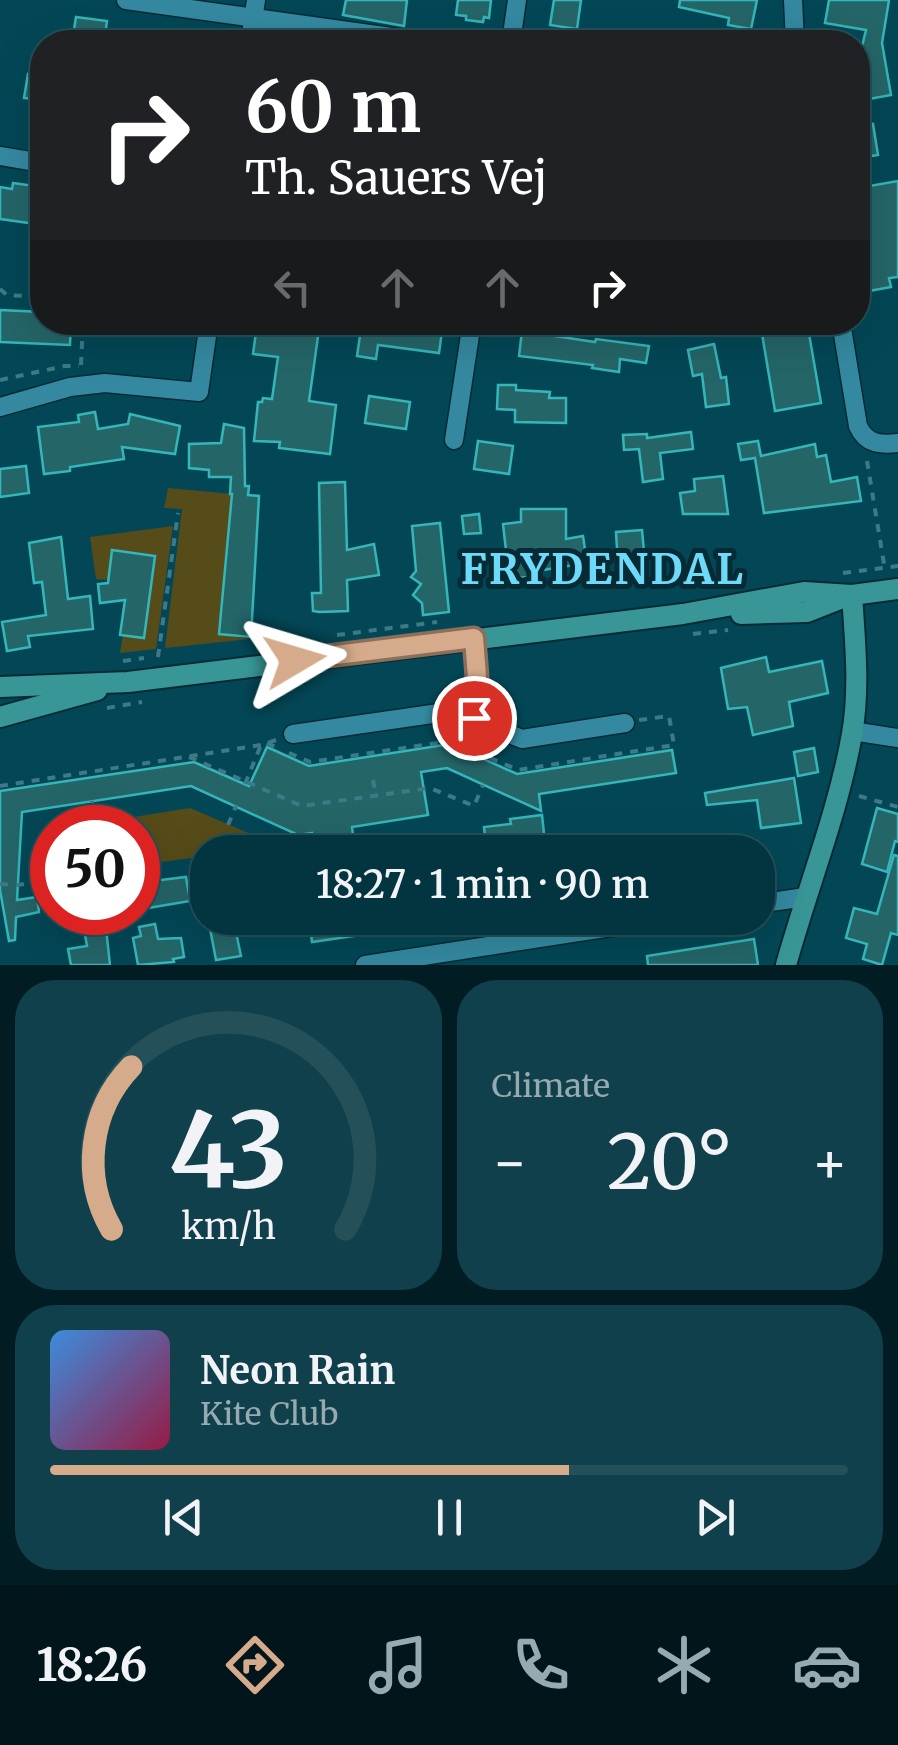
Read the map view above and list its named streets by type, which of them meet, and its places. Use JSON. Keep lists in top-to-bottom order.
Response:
{
  "districts": ["FRYDENDAL"],
  "page": {
    "turn": ["60 m", "Th. Sauers Vej"],
    "limit": "50",
    "trip": "18:27 · 1 min · 90 m",
    "tile": "Climate",
    "heat": ["−", "20°", "+"],
    "song": ["Neon Rain", "Kite Club"],
    "tabs": "18:26",
    "gauge": ["43", "km/h"]
  }
}
